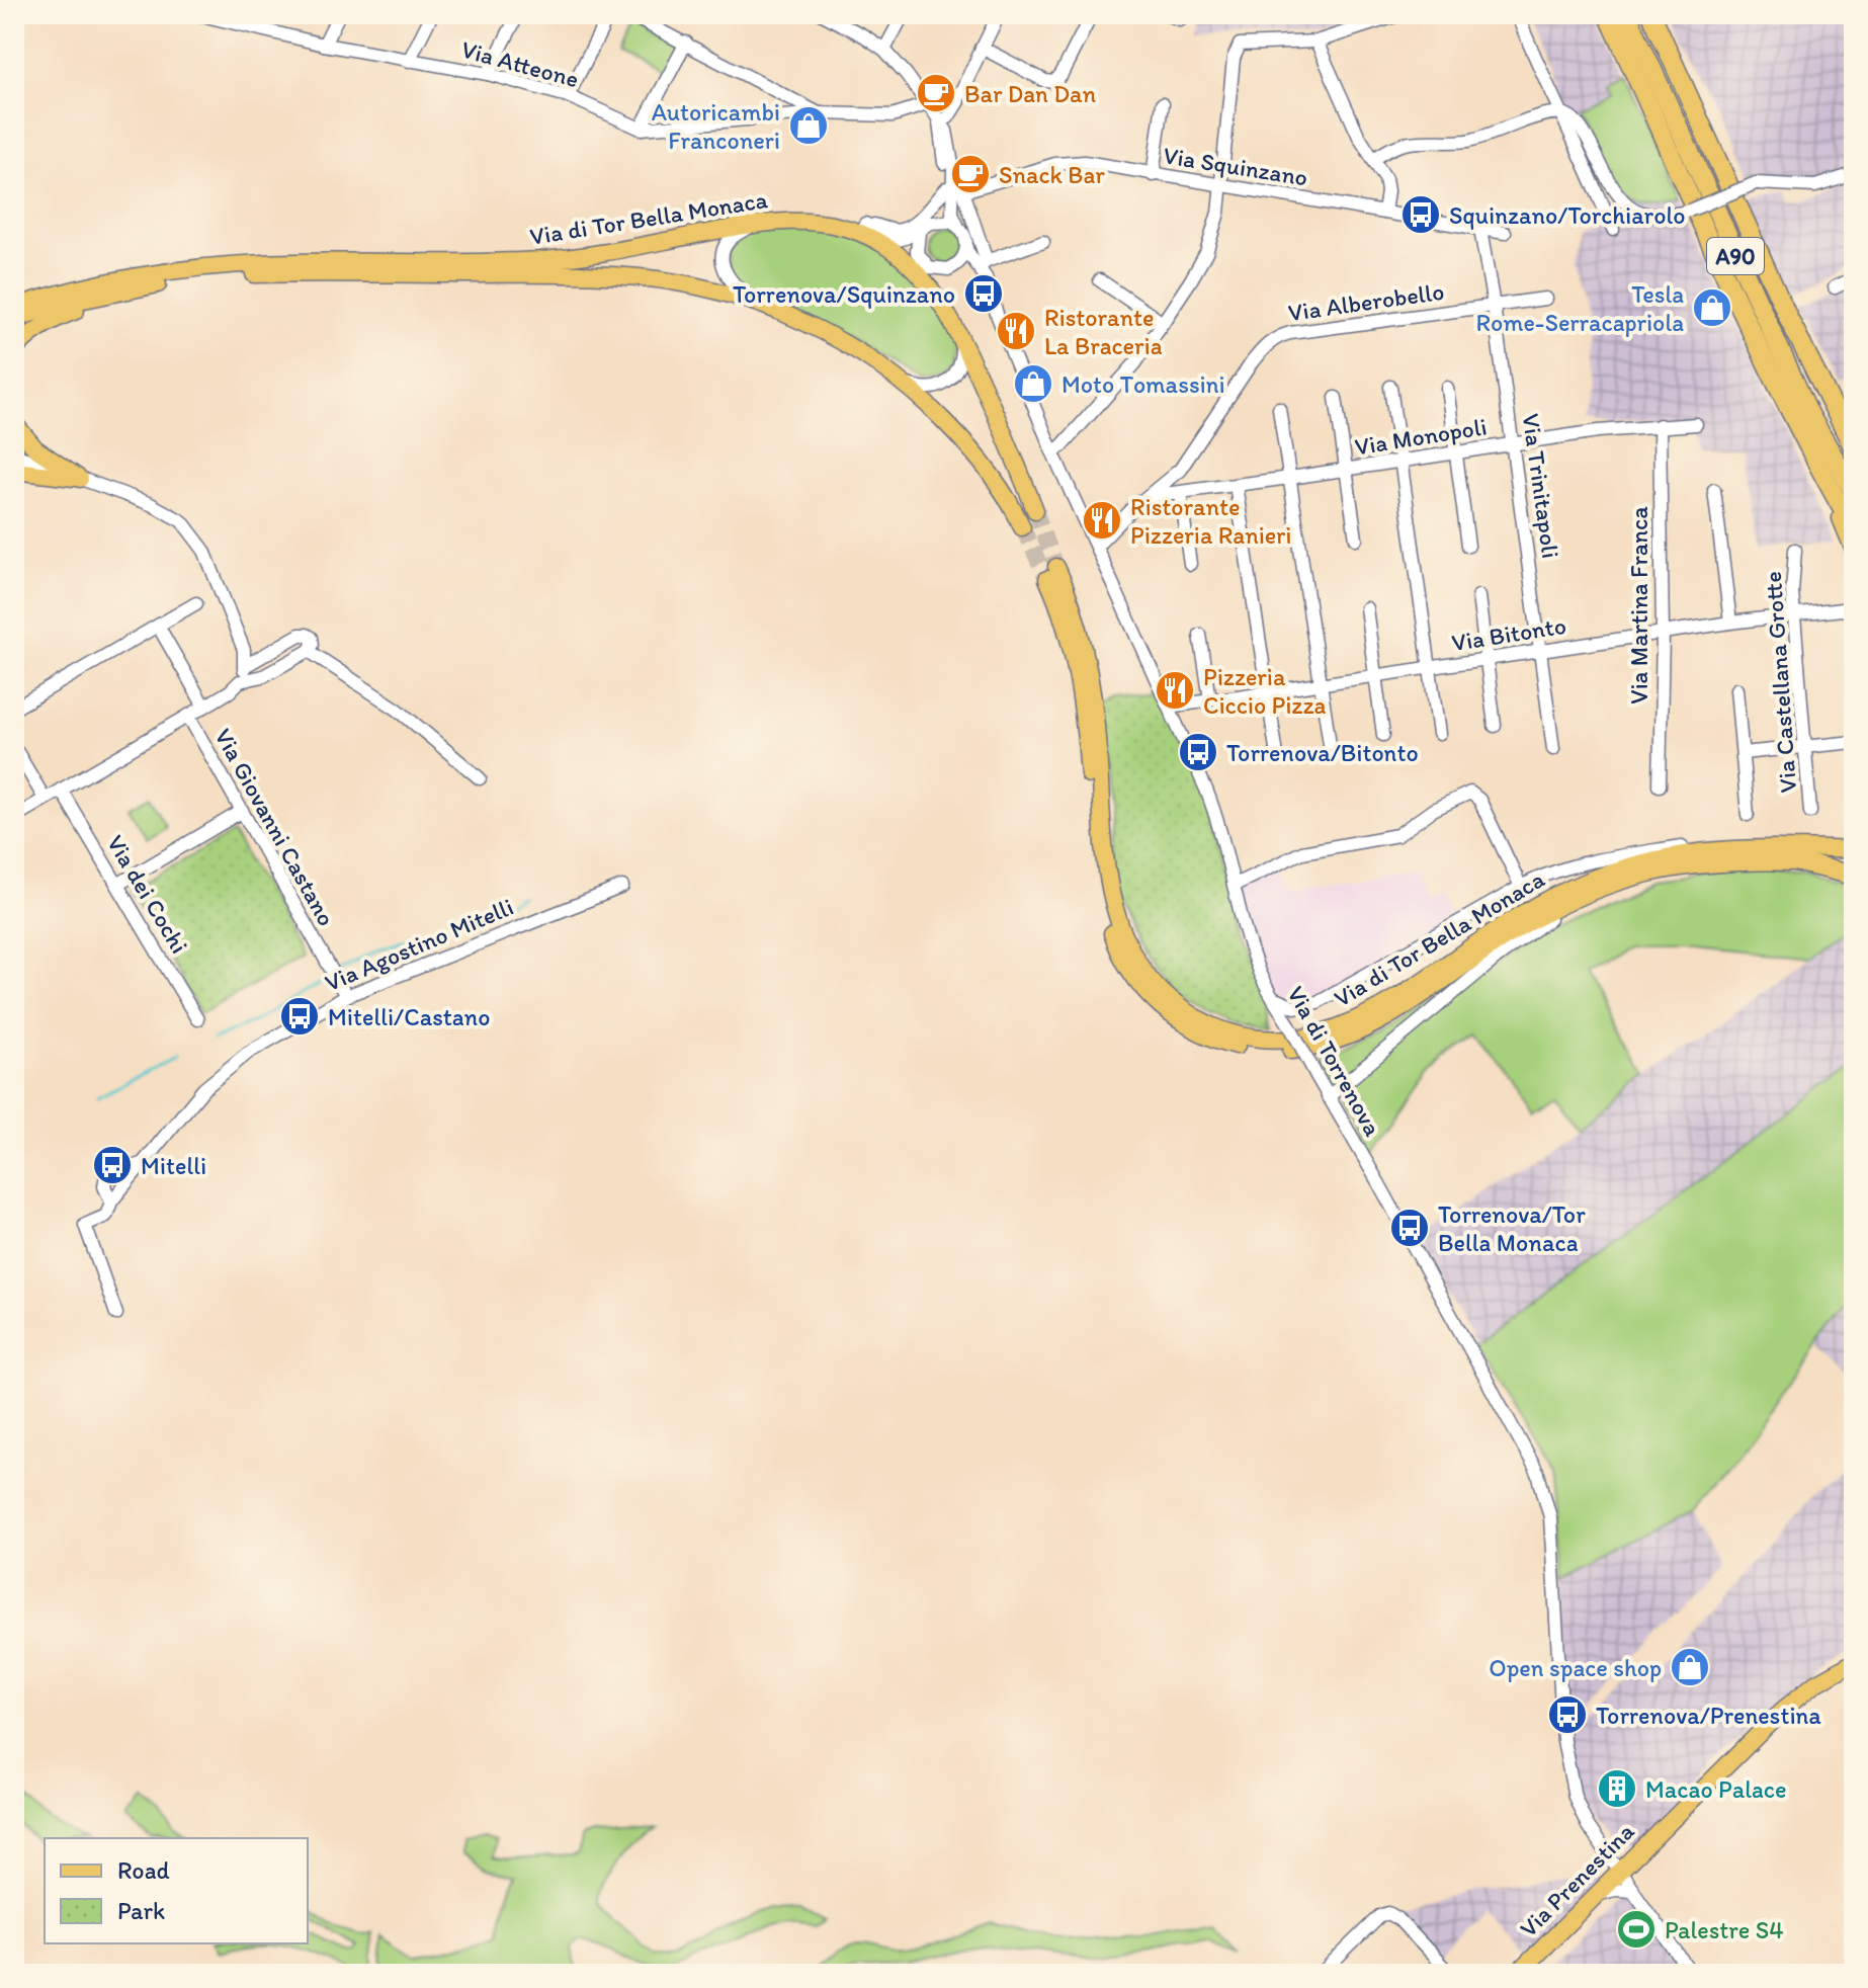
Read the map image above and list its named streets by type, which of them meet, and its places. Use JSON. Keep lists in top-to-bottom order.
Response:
{
  "streets": {
    "highway": ["A90"],
    "main road": ["Via di Tor Bella Monaca", "Via Prenestina"],
    "street": [
      "Via Atteone",
      "Via Squinzano",
      "Via Alberobello",
      "Via Monopoli",
      "Via Trinitapoli",
      "Via Martina Franca",
      "Via Bitonto",
      "Via Castellana Grotte",
      "Via Giovanni Castano",
      "Via dei Cochi",
      "Via Agostino Mitelli",
      "Via di Torrenova"
    ]
  },
  "crossings": [
    ["Via Squinzano", "Via Trinitapoli"],
    ["Via Squinzano", "Via di Torrenova"],
    ["Via Alberobello", "Via Monopoli"],
    ["Via Alberobello", "Via Trinitapoli"],
    ["Via Alberobello", "Via di Torrenova"],
    ["Via Monopoli", "Via Trinitapoli"],
    ["Via Monopoli", "Via Martina Franca"],
    ["Via Trinitapoli", "Via Bitonto"],
    ["Via Martina Franca", "Via Bitonto"],
    ["Via Bitonto", "Via Castellana Grotte"],
    ["Via Bitonto", "Via di Torrenova"],
    ["Via Giovanni Castano", "Via Agostino Mitelli"],
    ["Via di Torrenova", "Via Prenestina"]
  ],
  "places": {
    "cafe": ["Bar Dan Dan", "Snack Bar"],
    "shop": [
      "Autoricambi Franconeri",
      "Tesla Rome-Serracapriola",
      "Moto Tomassini",
      "Open space shop"
    ],
    "bus stop": [
      "Squinzano/Torchiarolo",
      "Torrenova/Squinzano",
      "Torrenova/Bitonto",
      "Mitelli/Castano",
      "Mitelli",
      "Torrenova/Tor Bella Monaca",
      "Torrenova/Prenestina"
    ],
    "restaurant": ["Ristorante La Braceria", "Ristorante Pizzeria Ranieri", "Pizzeria Ciccio Pizza"],
    "building": ["Macao Palace"],
    "sports": ["Palestre S4"]
  },
  "legend": ["Road", "Park"]
}
